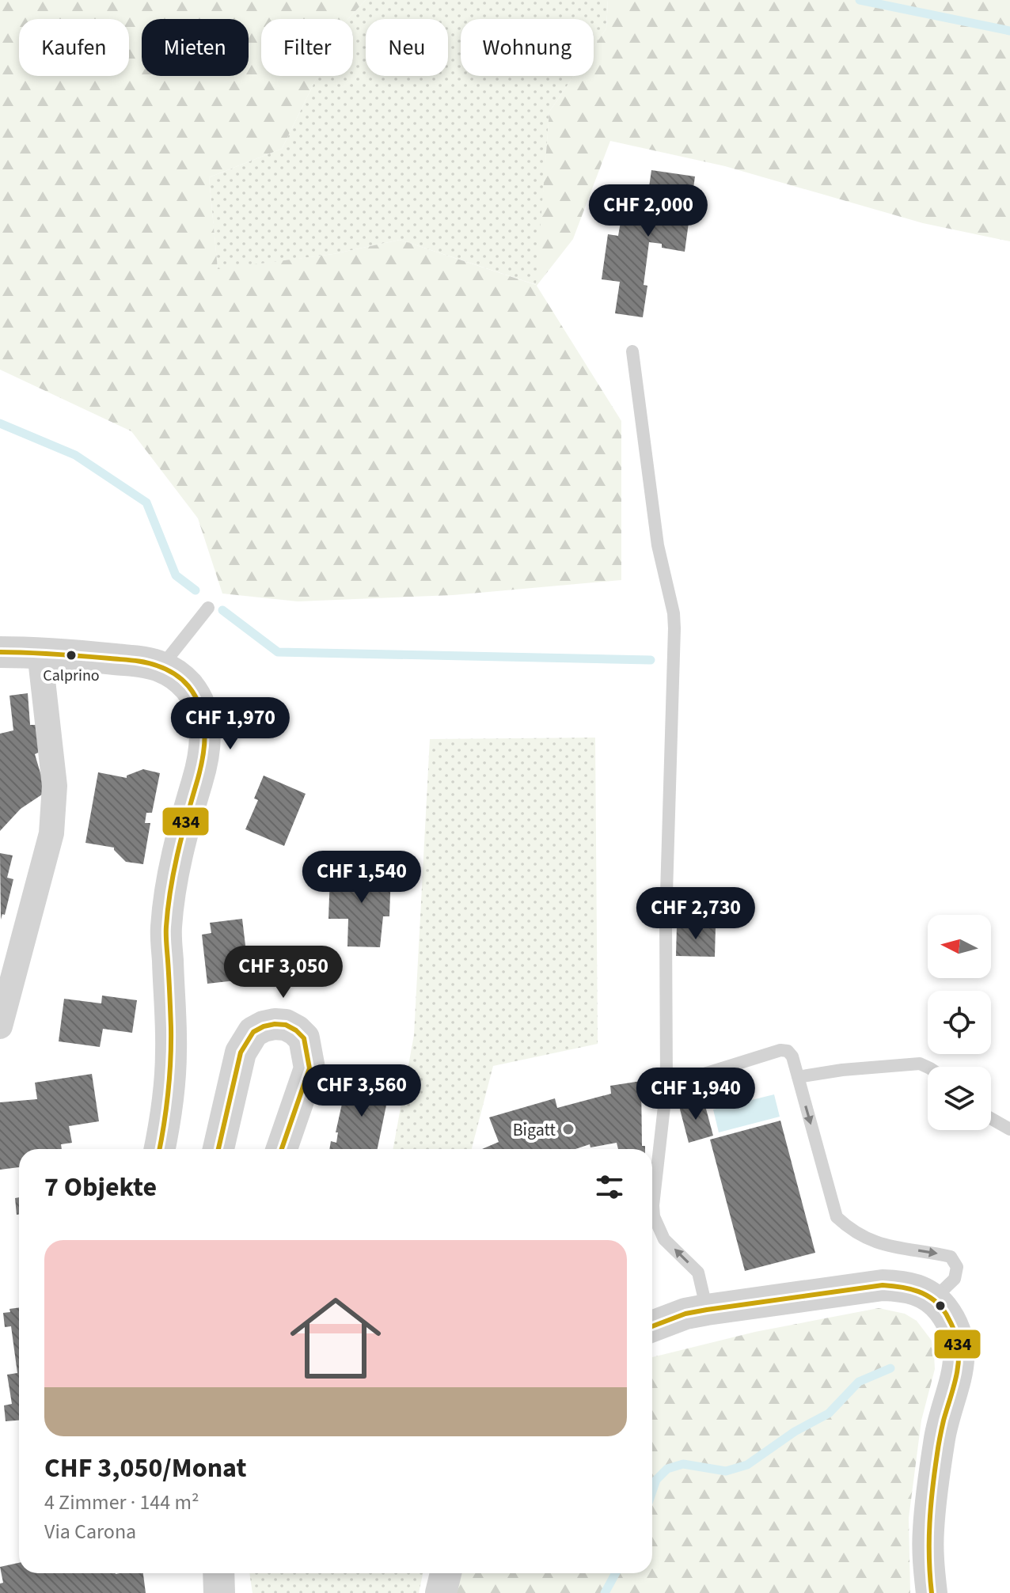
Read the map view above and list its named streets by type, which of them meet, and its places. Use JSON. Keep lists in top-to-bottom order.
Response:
{
  "places": ["Calprino", "Bigatt"],
  "lines": ["transit line 434"],
  "north": "left",
  "page": {
    "chip": [
      "Kaufen",
      "Mieten",
      "Filter",
      "Neu",
      "Wohnung"
    ],
    "price": [
      "CHF 2,000",
      "CHF 1,970",
      "CHF 1,540",
      "CHF 2,730",
      "CHF 3,050",
      "CHF 3,560",
      "CHF 1,940"
    ],
    "heading": "7 Objekte",
    "list": [
      {
        "name": "CHF 3,050/Monat",
        "note": "4 Zimmer · 144 m² · Via Carona"
      }
    ]
  }
}
